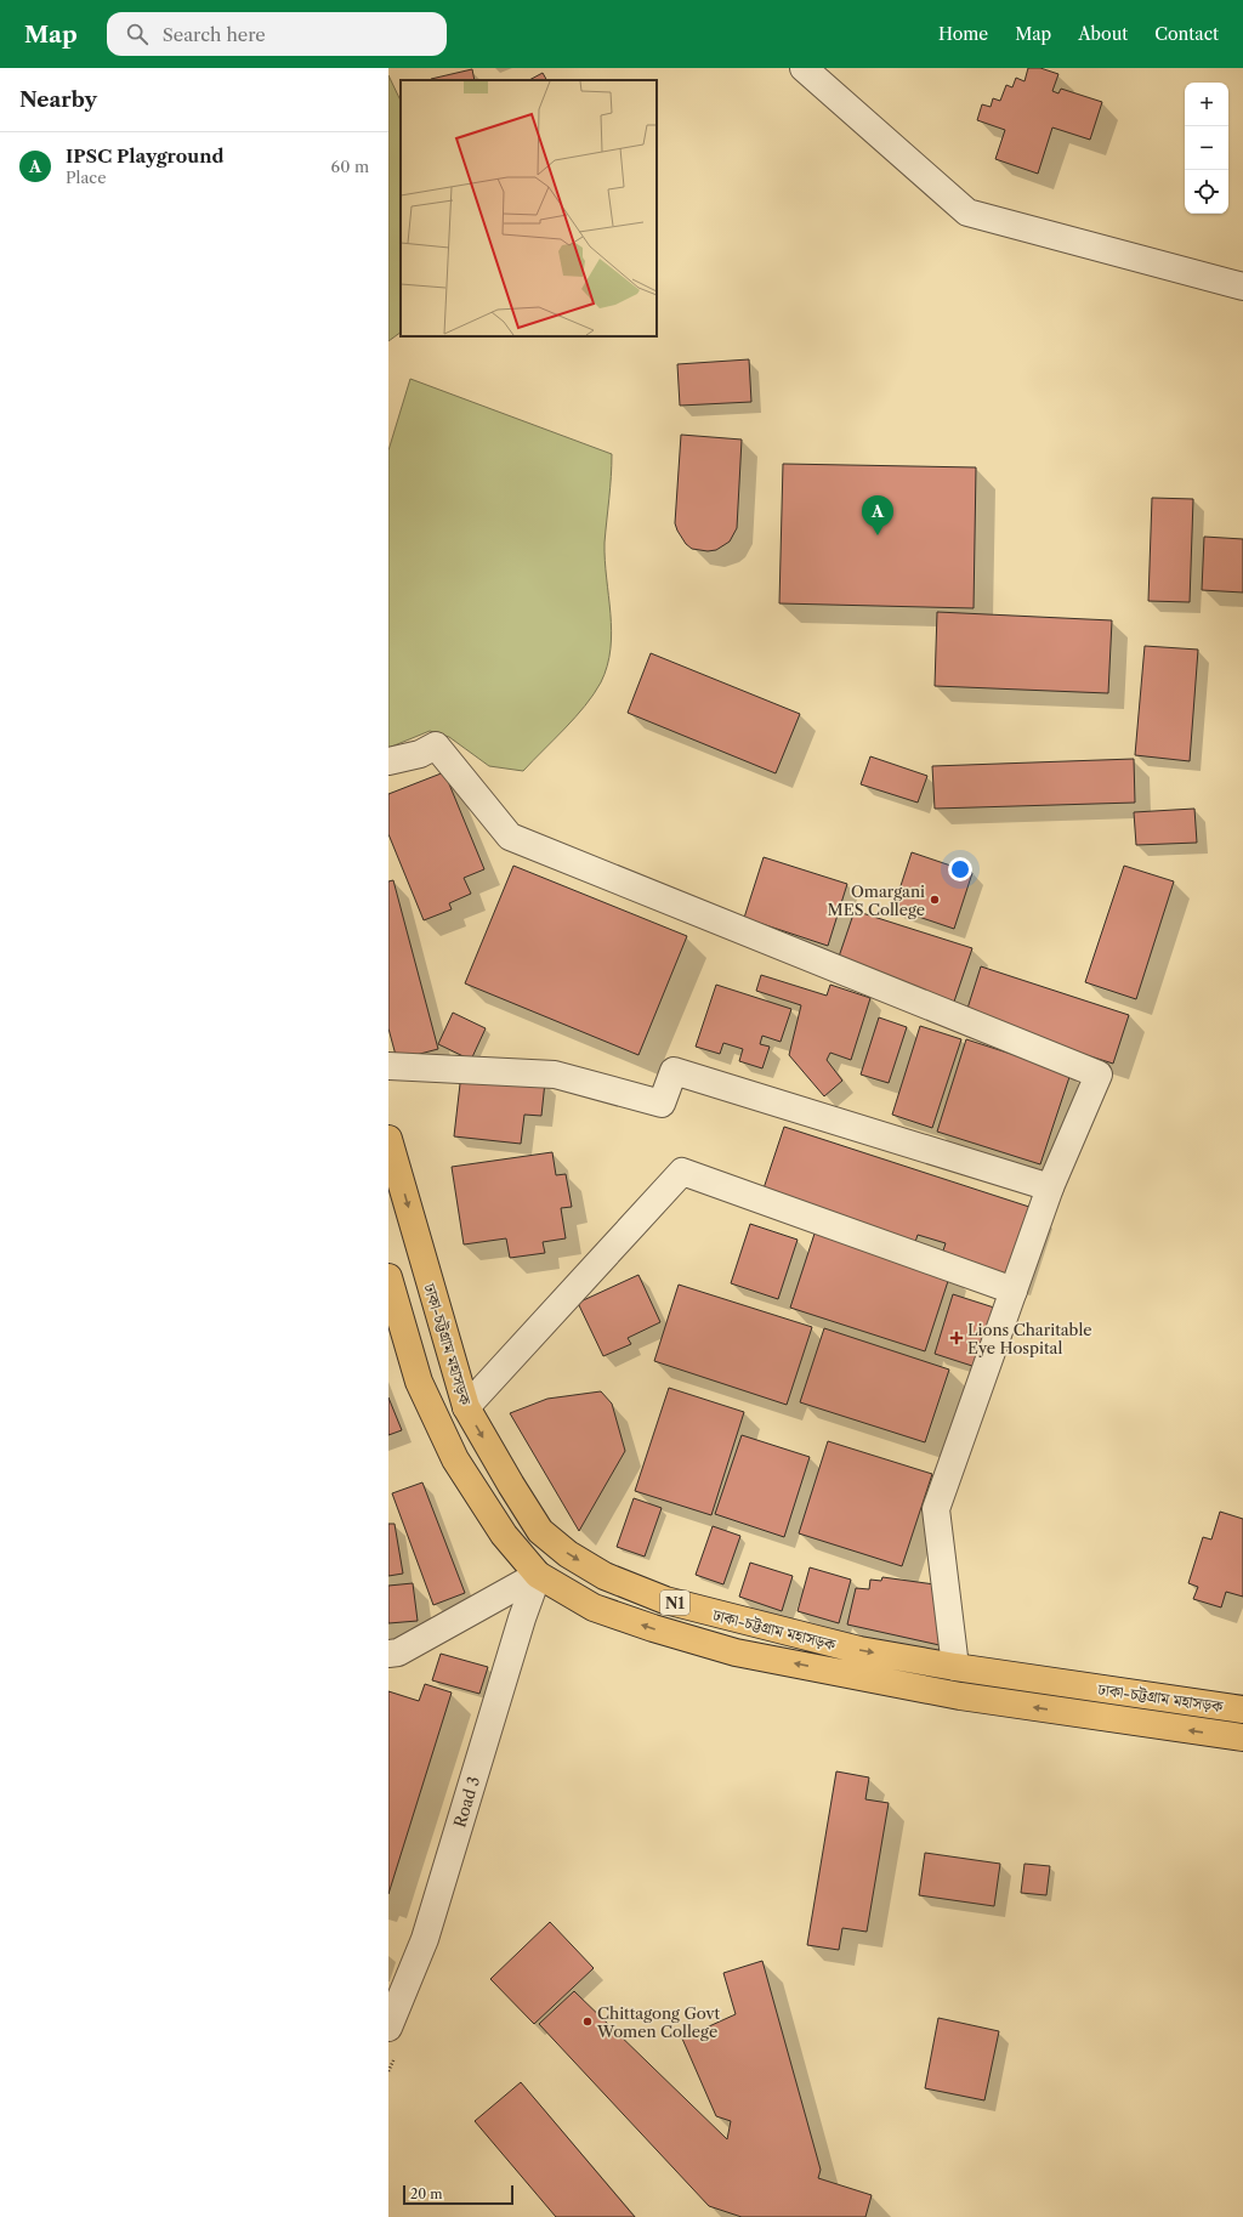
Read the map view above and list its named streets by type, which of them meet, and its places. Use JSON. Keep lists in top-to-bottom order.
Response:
{
  "streets": {
    "highway": ["ঢাকা-চট্টগ্রাম মহাসড়ক", "N1"],
    "street": ["Road 3"]
  },
  "crossings": [
    ["ঢাকা-চট্টগ্রাম মহাসড়ক", "Road 3"]
  ],
  "places": {
    "other": ["Omargani MES College", "Chittagong Govt Women College"],
    "health": ["Lions Charitable Eye Hospital"]
  },
  "scale_bar": "20 m",
  "page": {
    "header": "Map",
    "search": "Search here",
    "nav": [
      "Home",
      "Map",
      "About",
      "Contact"
    ],
    "heading": "Nearby",
    "map_buttons": ["+", "−"],
    "list": [
      {
        "mark": "A",
        "name": "IPSC Playground",
        "note": "Place",
        "value": "60 m"
      }
    ],
    "pins": "A",
    "scale": "20 m"
  }
}
